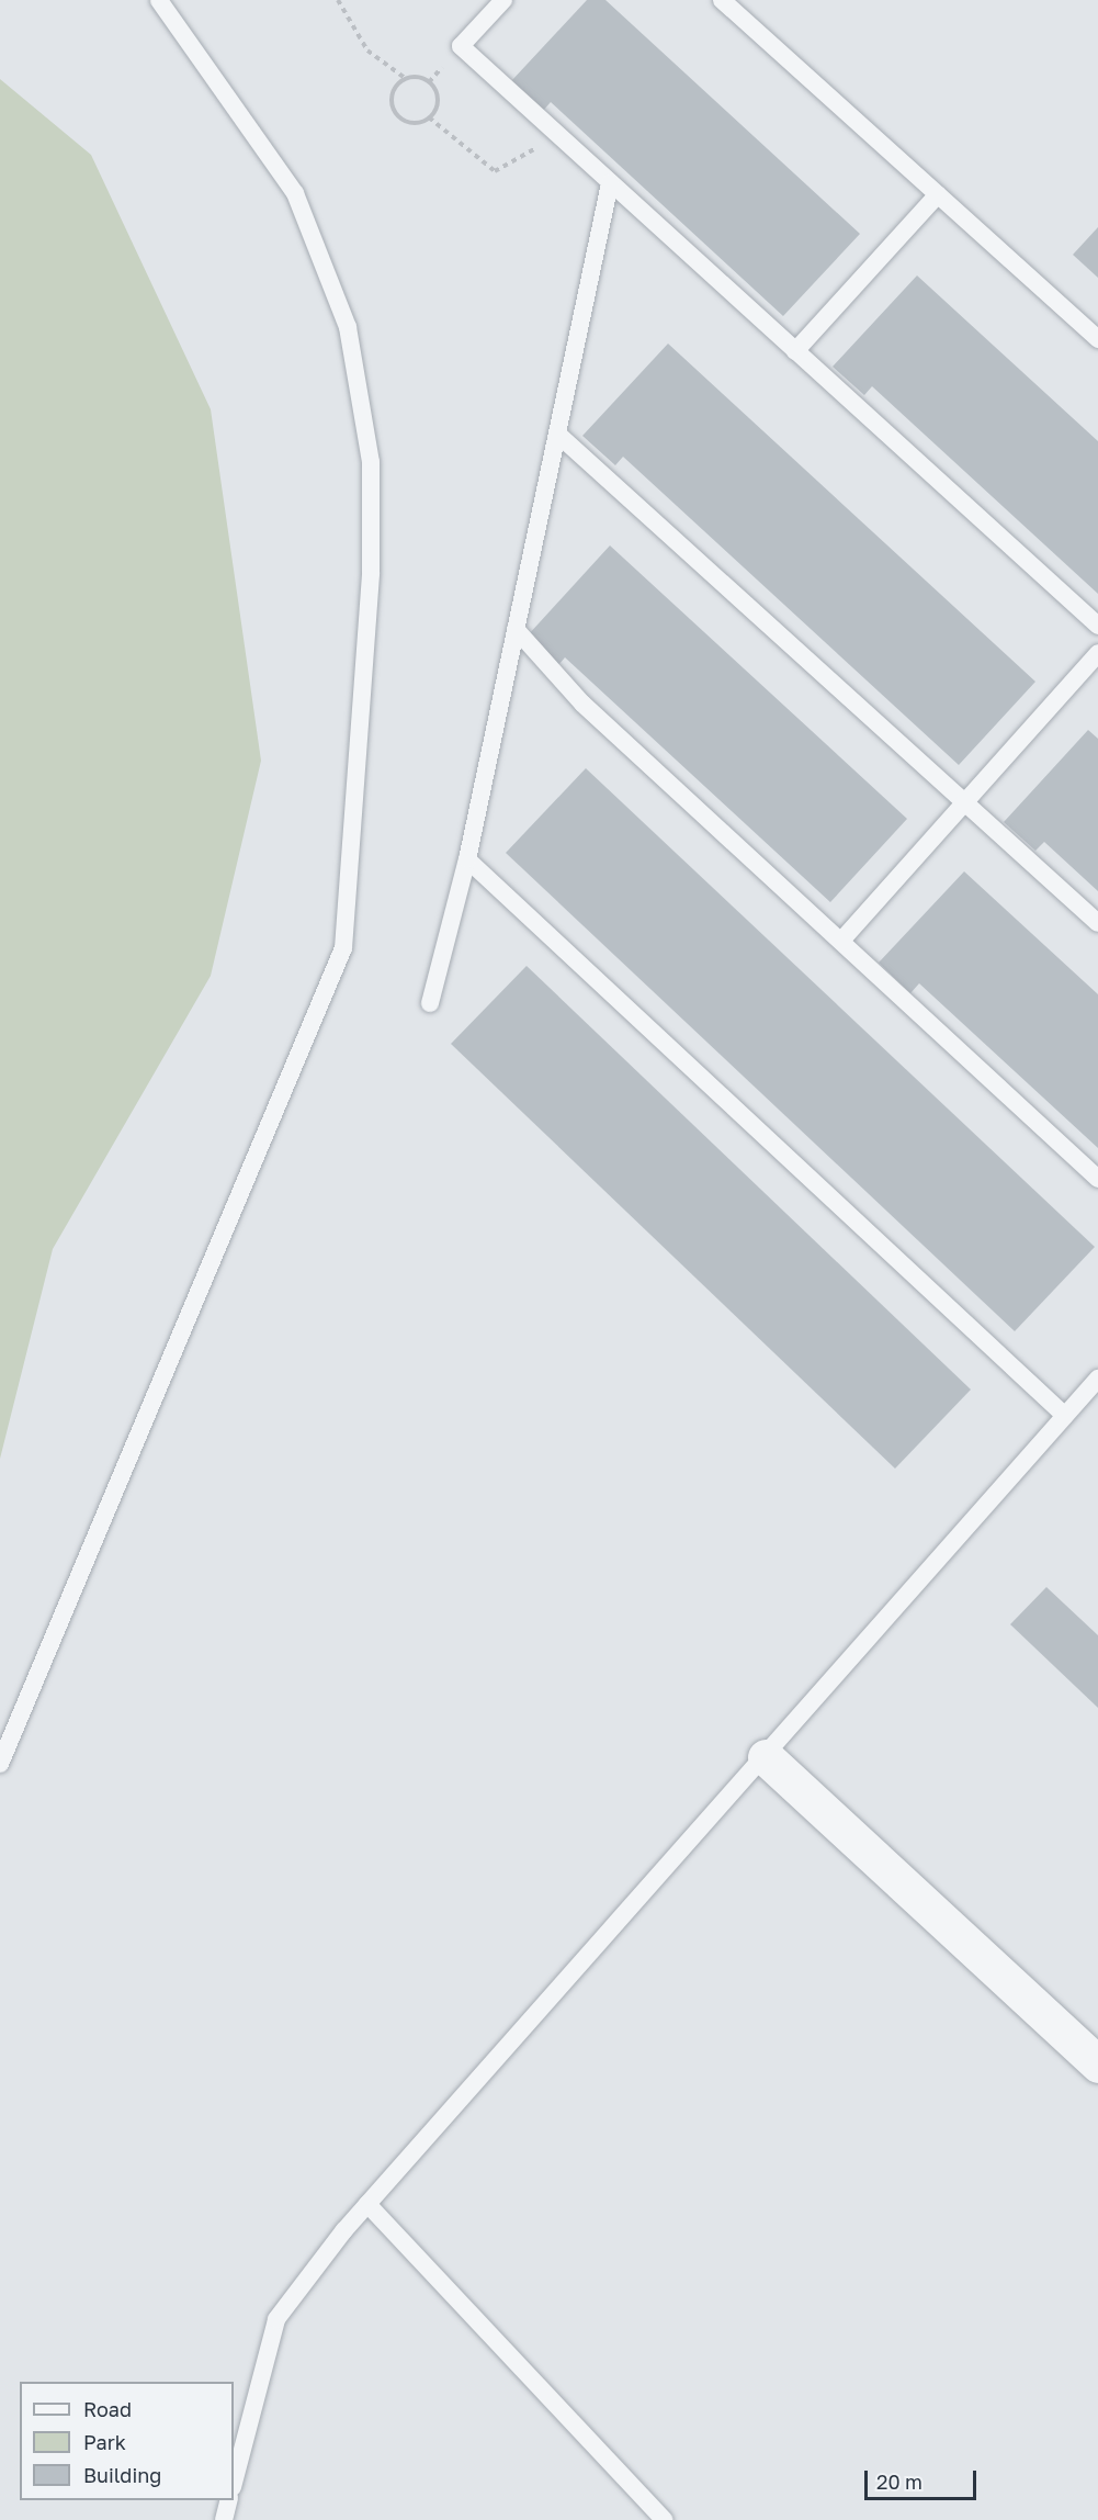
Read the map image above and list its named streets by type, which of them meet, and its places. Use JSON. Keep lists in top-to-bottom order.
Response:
{
  "legend": ["Road", "Park", "Building"],
  "scale_bar": "20 m"
}
